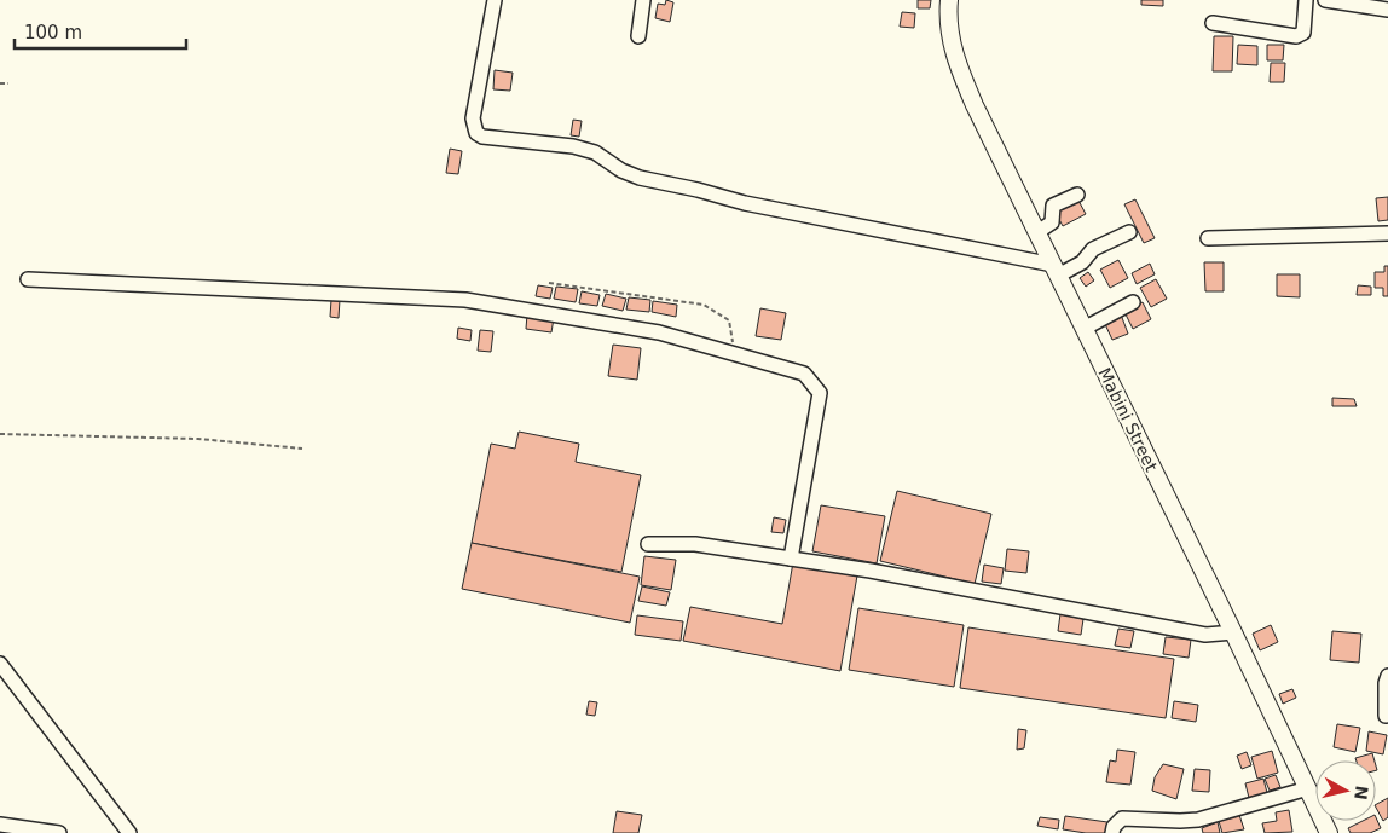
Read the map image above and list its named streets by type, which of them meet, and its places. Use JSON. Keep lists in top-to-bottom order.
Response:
{
  "streets": {
    "main road": ["Mabini Street"]
  },
  "scale_bar": "100 m",
  "north": "right"
}
